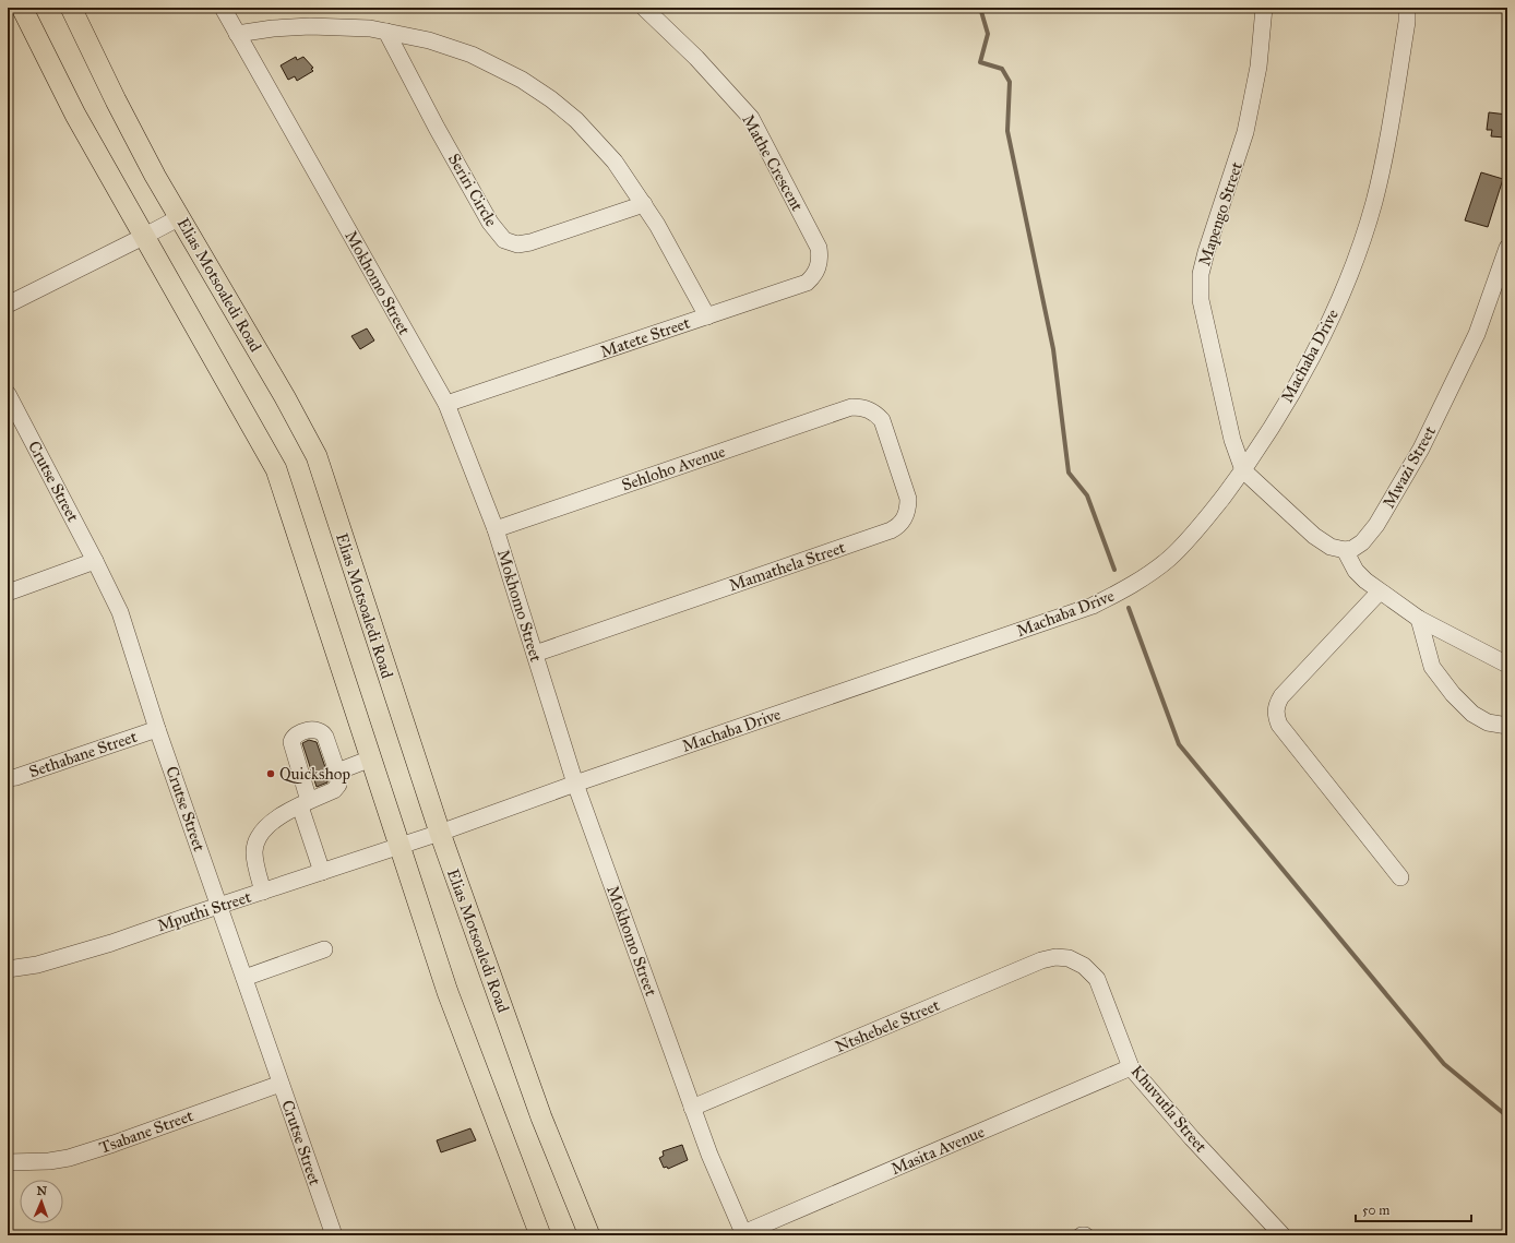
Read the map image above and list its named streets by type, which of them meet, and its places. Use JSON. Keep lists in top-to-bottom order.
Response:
{
  "streets": {
    "main road": ["Elias Motsoaledi Road"],
    "street": [
      "Mathe Crescent",
      "Seriri Circle",
      "Mapengo Street",
      "Mokhomo Street",
      "Matete Street",
      "Machaba Drive",
      "Mwazi Street",
      "Sehloho Avenue",
      "Crutse Street",
      "Mamathela Street",
      "Sethabane Street",
      "Mputhi Street",
      "Ntshebele Street",
      "Khuvutla Street",
      "Tsabane Street",
      "Masita Avenue"
    ]
  },
  "crossings": [
    ["Mathe Crescent", "Matete Street"],
    ["Mapengo Street", "Machaba Drive"],
    ["Mokhomo Street", "Matete Street"],
    ["Mokhomo Street", "Machaba Drive"],
    ["Mokhomo Street", "Sehloho Avenue"],
    ["Mokhomo Street", "Mamathela Street"],
    ["Mokhomo Street", "Ntshebele Street"],
    ["Mokhomo Street", "Masita Avenue"],
    ["Elias Motsoaledi Road", "Machaba Drive"],
    ["Machaba Drive", "Mputhi Street"],
    ["Sehloho Avenue", "Mamathela Street"],
    ["Crutse Street", "Sethabane Street"],
    ["Crutse Street", "Mputhi Street"],
    ["Crutse Street", "Tsabane Street"],
    ["Ntshebele Street", "Khuvutla Street"],
    ["Khuvutla Street", "Masita Avenue"]
  ],
  "places": ["Quickshop"],
  "scale_bar": "50 m",
  "north": "top"
}
